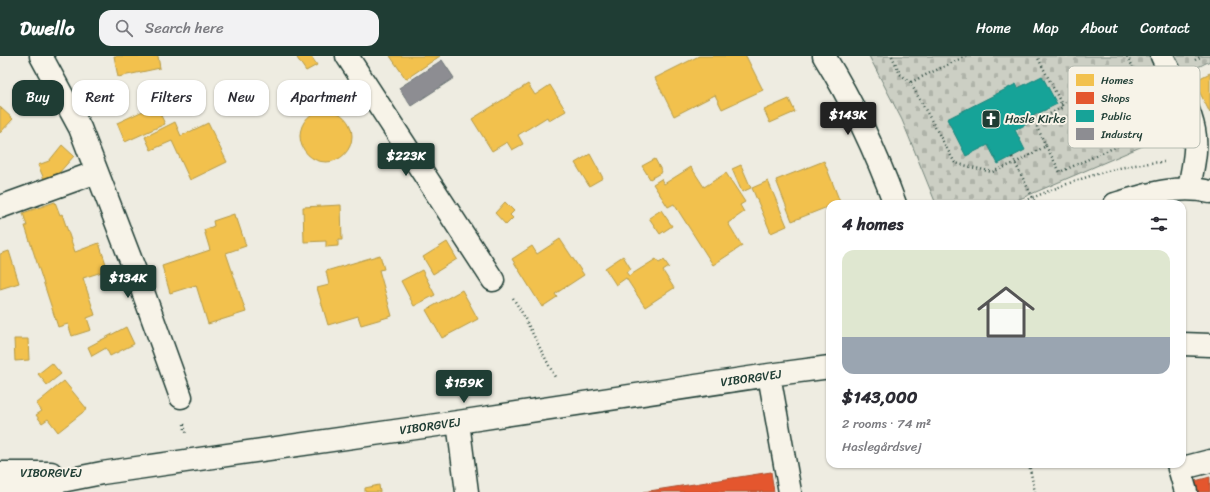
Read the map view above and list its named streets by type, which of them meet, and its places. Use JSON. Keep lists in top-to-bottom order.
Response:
{
  "streets": {
    "street": ["VIBORGVEJ"]
  },
  "places": {
    "church": ["Hasle Kirke"]
  },
  "legend": [
    "Homes",
    "Shops",
    "Public",
    "Industry"
  ],
  "page": {
    "header": "Dwello",
    "search": "Search here",
    "nav": [
      "Home",
      "Map",
      "About",
      "Contact"
    ],
    "chip": [
      "Buy",
      "Rent",
      "Filters",
      "New",
      "Apartment"
    ],
    "price": [
      "$143K",
      "$223K",
      "$134K",
      "$159K"
    ],
    "heading": "4 homes",
    "list": [
      {
        "name": "$143,000",
        "note": "2 rooms · 74 m² · Haslegårdsvej"
      }
    ]
  }
}
